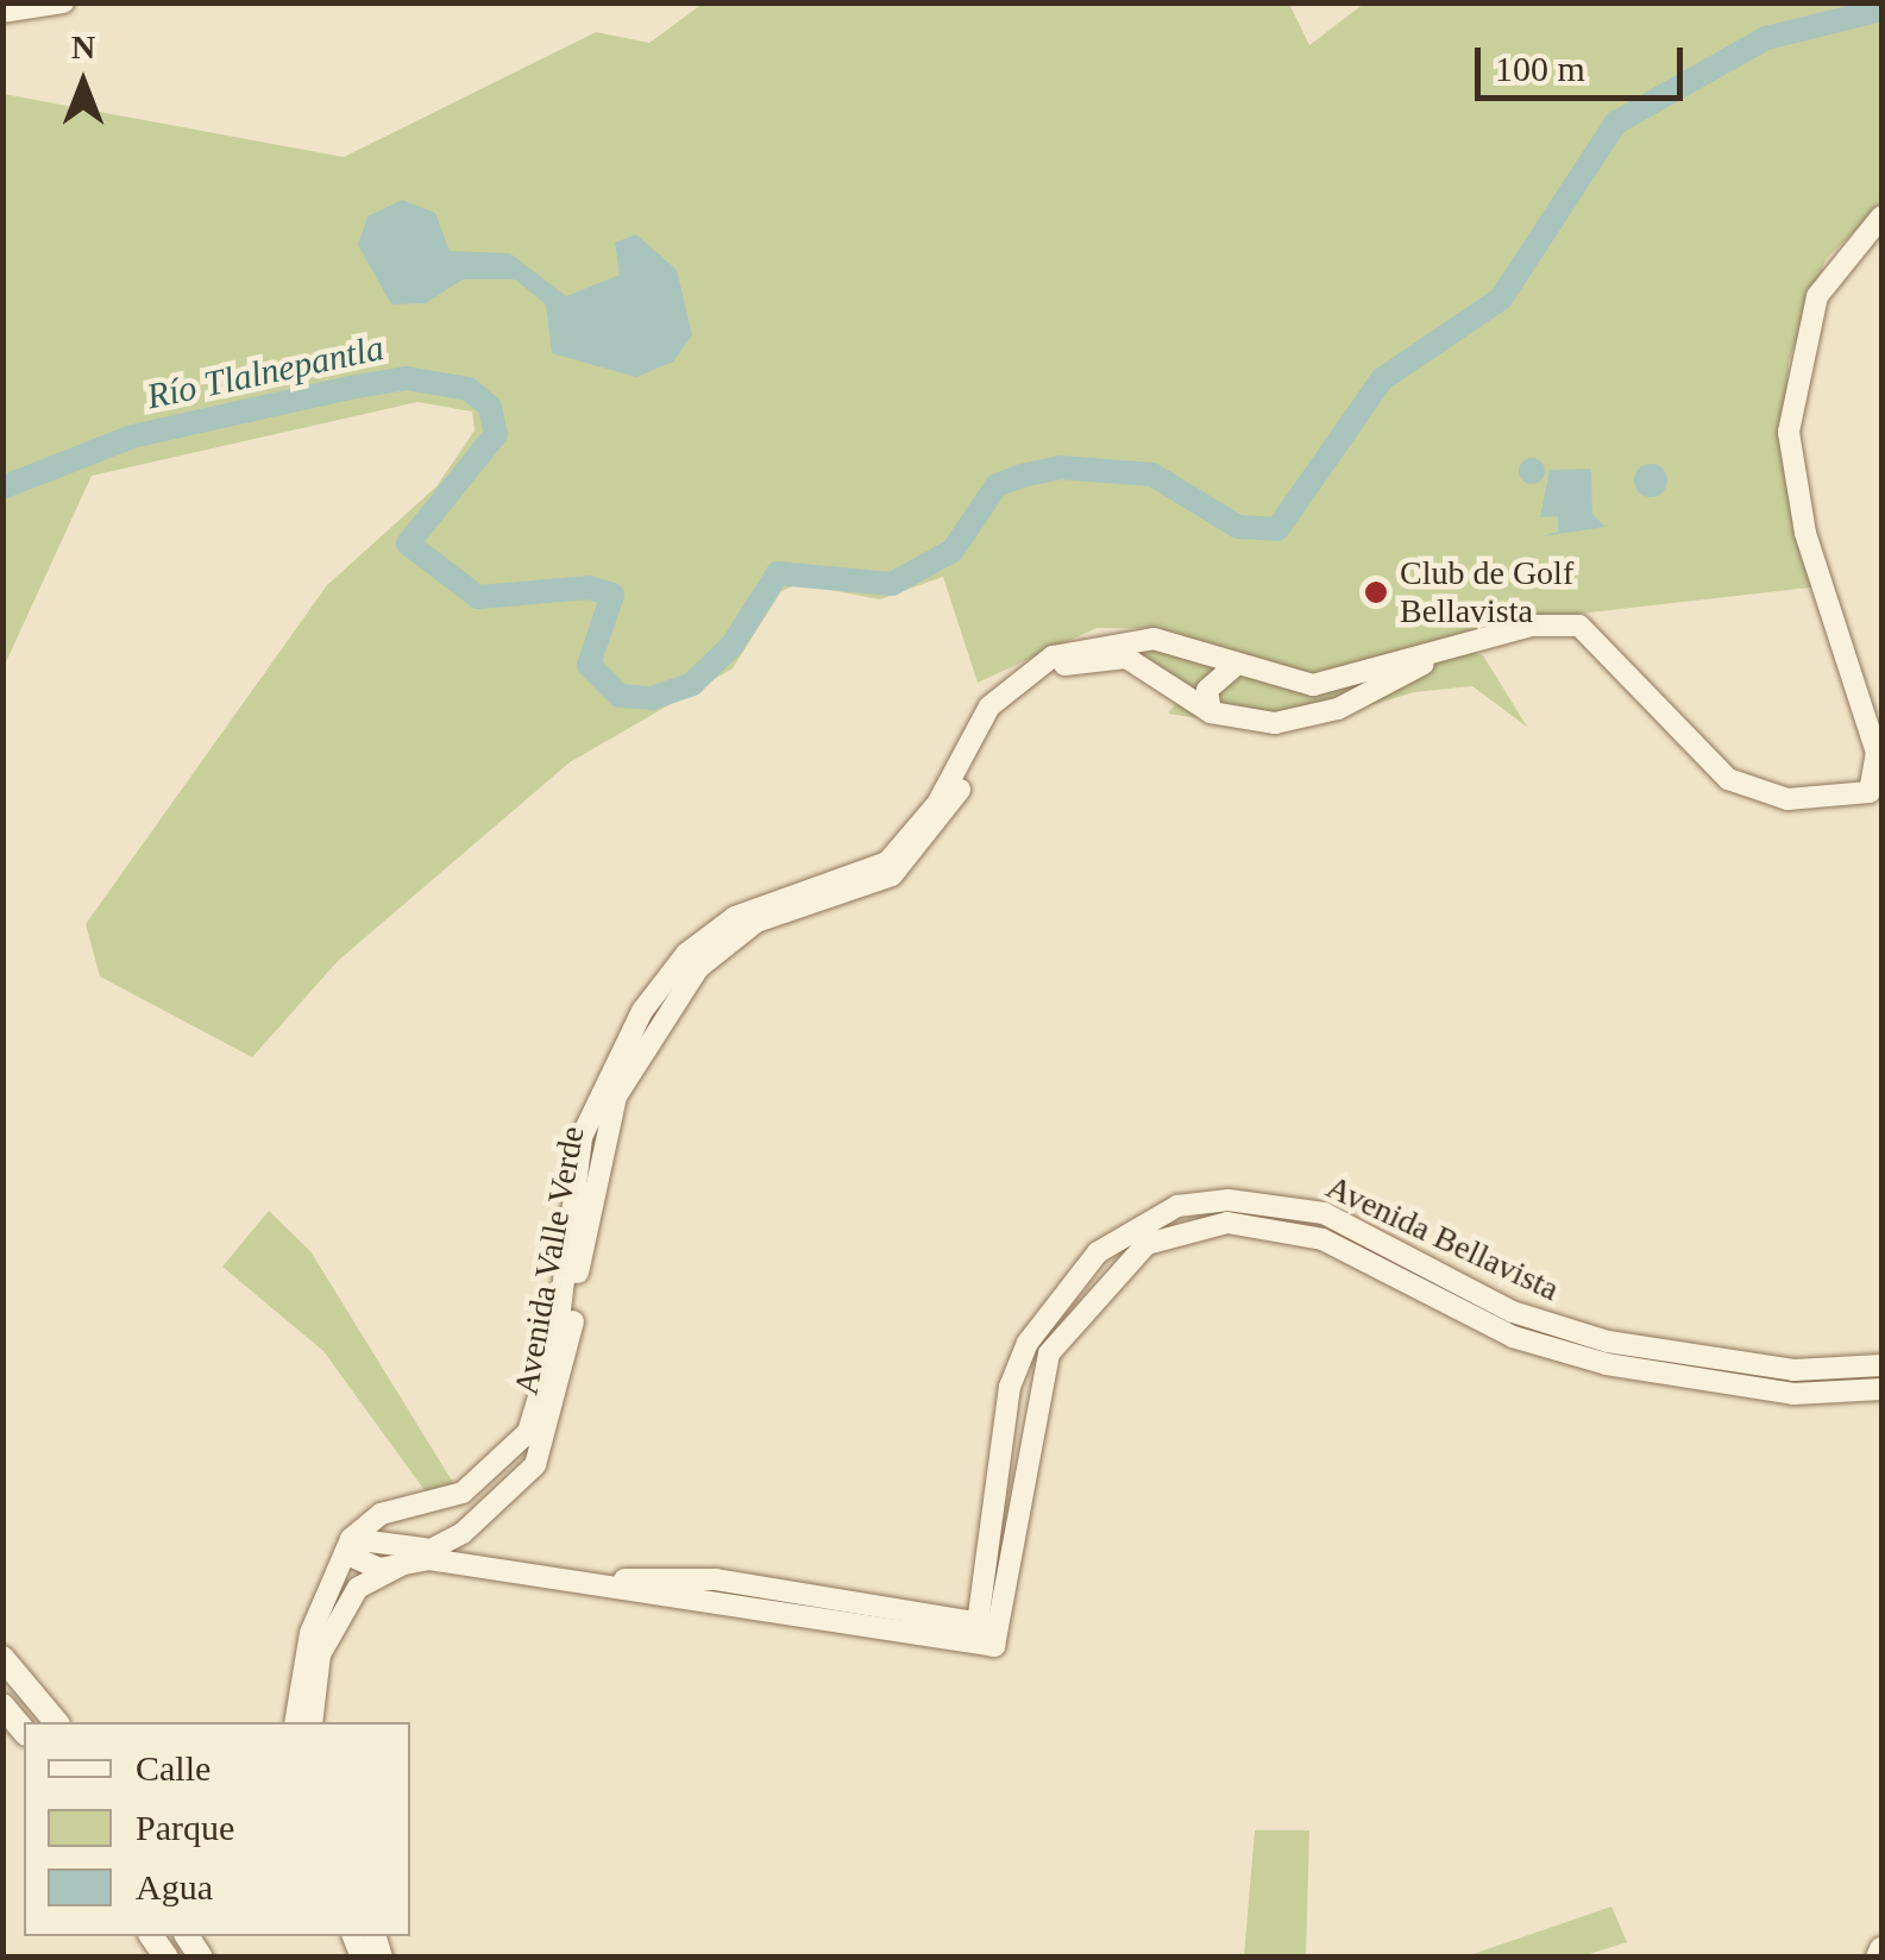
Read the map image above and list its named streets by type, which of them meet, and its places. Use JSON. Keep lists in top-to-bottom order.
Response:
{
  "streets": {
    "street": ["Avenida Bellavista", "Avenida Valle Verde"]
  },
  "water": ["Río Tlalnepantla"],
  "places": ["Club de Golf Bellavista"],
  "legend": ["Calle", "Parque", "Agua"],
  "scale_bar": "100 m",
  "north": "top"
}
